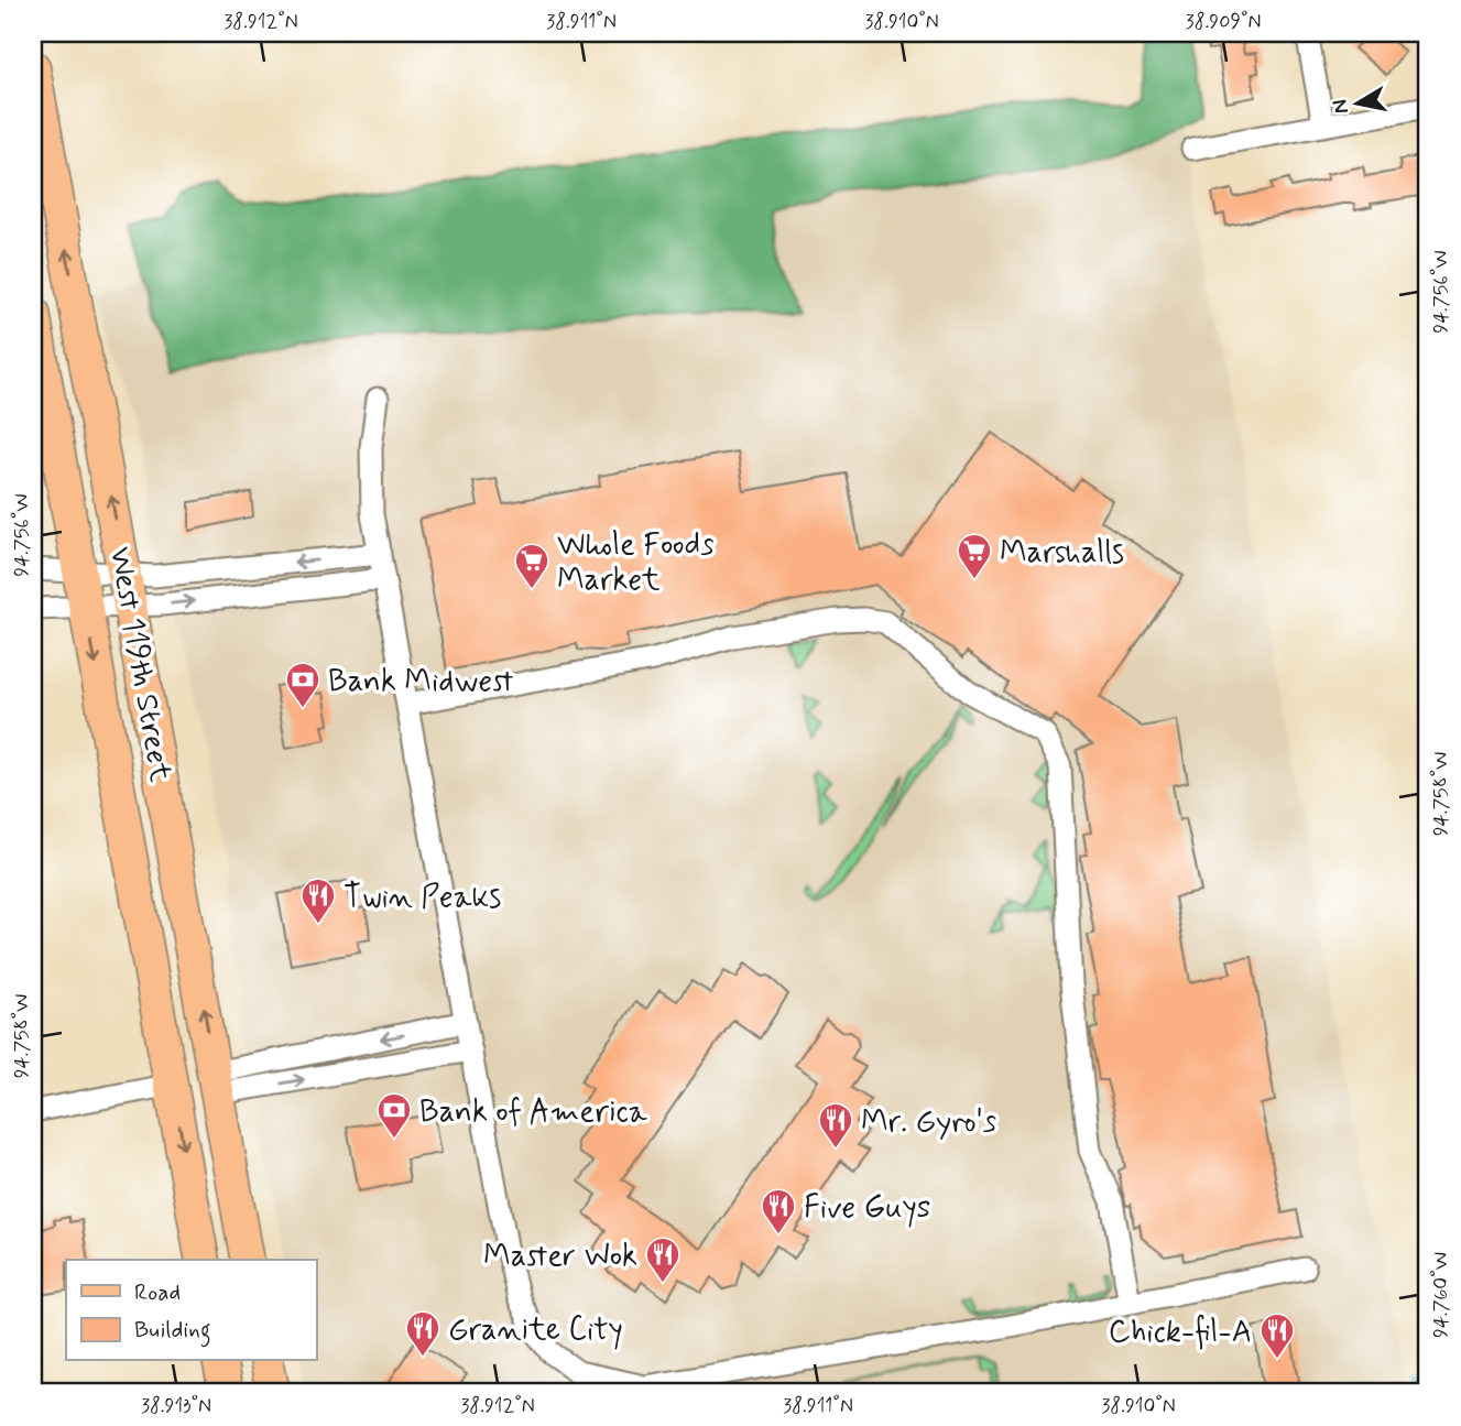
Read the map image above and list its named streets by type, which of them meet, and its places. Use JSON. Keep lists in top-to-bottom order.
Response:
{
  "streets": {
    "main road": ["West 119th Street"]
  },
  "places": {
    "supermarket": ["Marshalls", "Whole Foods Market"],
    "bank": ["Bank Midwest", "Bank of America"],
    "restaurant": [
      "Twin Peaks",
      "Mr. Gyro's",
      "Five Guys",
      "Master Wok",
      "Granite City",
      "Chick-fil-A"
    ]
  },
  "legend": ["Road", "Building"],
  "north": "left",
  "coordinates": [
    "38.912°N",
    "38.911°N",
    "38.910°N",
    "38.909°N",
    "94.756°W",
    "94.758°W",
    "94.760°W",
    "38.913°N"
  ]
}
